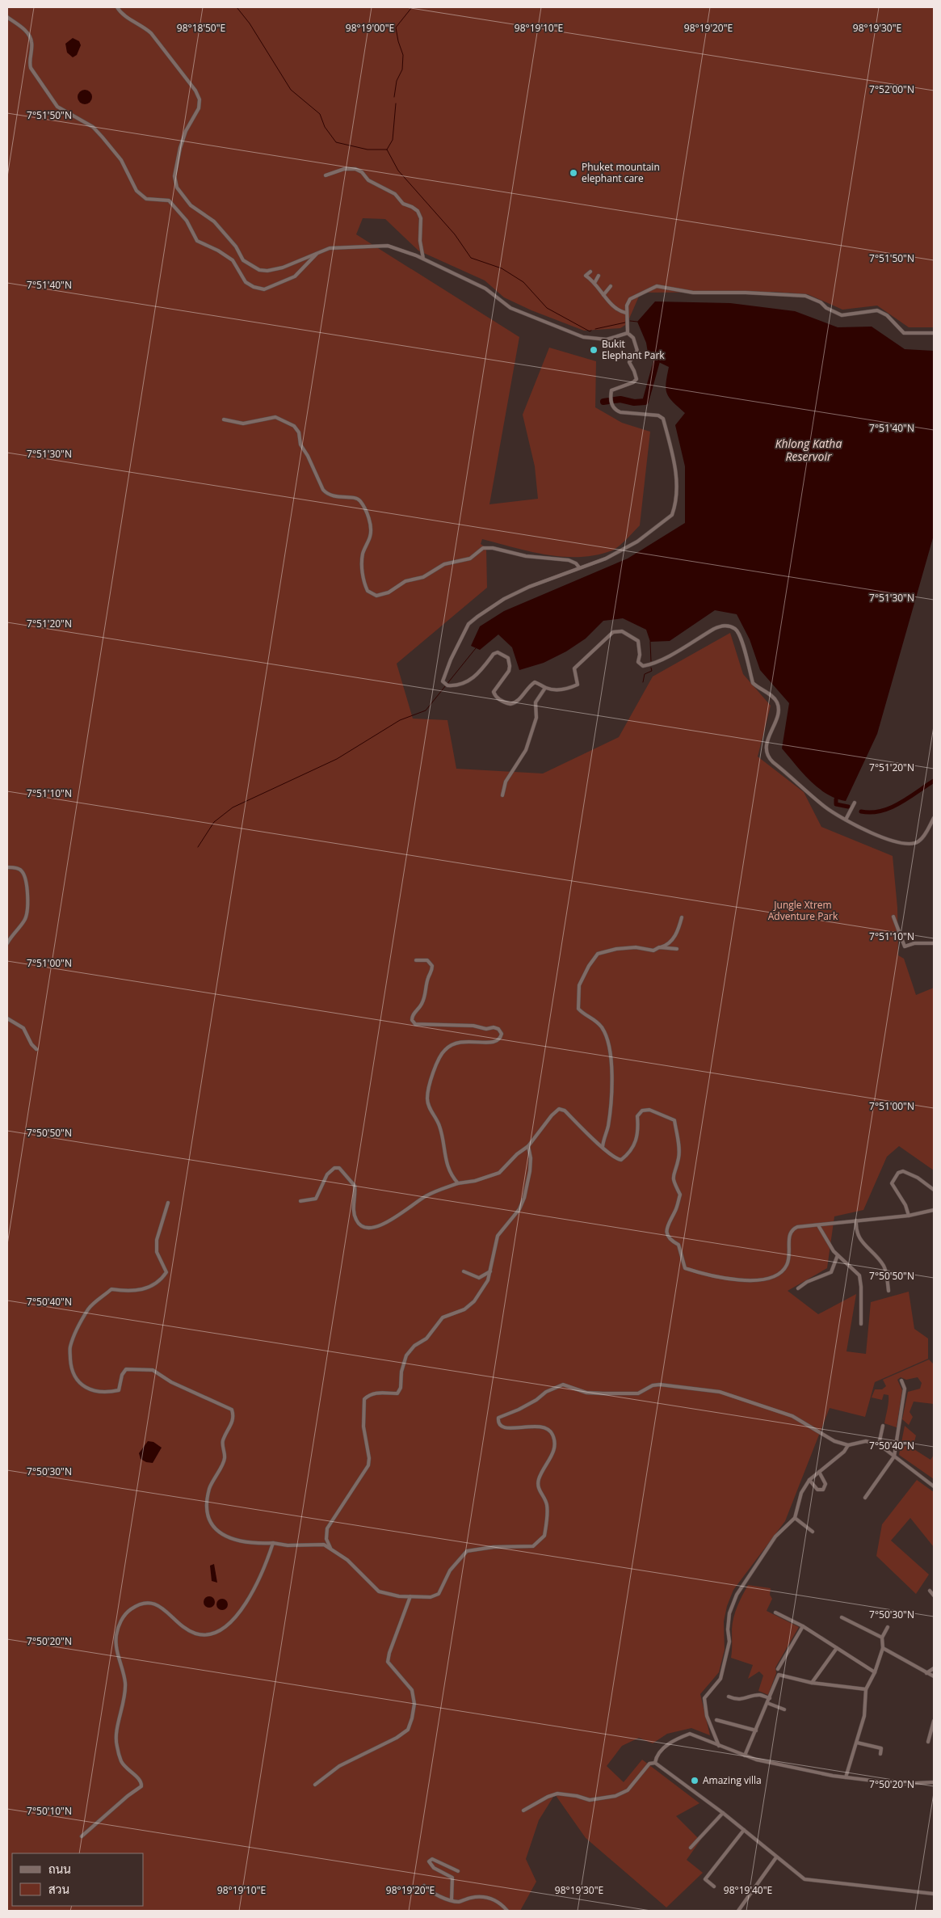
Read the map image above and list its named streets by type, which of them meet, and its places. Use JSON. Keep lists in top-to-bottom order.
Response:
{
  "water": ["Khlong Katha Reservoir"],
  "parks": ["Jungle Xtrem Adventure Park"],
  "places": ["Phuket mountain elephant care", "Bukit Elephant Park", "Amazing villa"],
  "legend": ["ถนน", "สวน"],
  "coordinates": [
    "98°19'00\"E",
    "98°19'10\"E",
    "98°19'20\"E",
    "98°19'30\"E",
    "98°18'50\"E",
    "7°52'00\"N",
    "7°51'50\"N",
    "7°51'40\"N",
    "7°51'30\"N",
    "7°51'20\"N",
    "7°51'10\"N",
    "7°51'00\"N",
    "7°50'50\"N",
    "7°50'40\"N",
    "7°50'30\"N",
    "7°50'20\"N",
    "7°50'10\"N",
    "98°19'40\"E"
  ]
}
